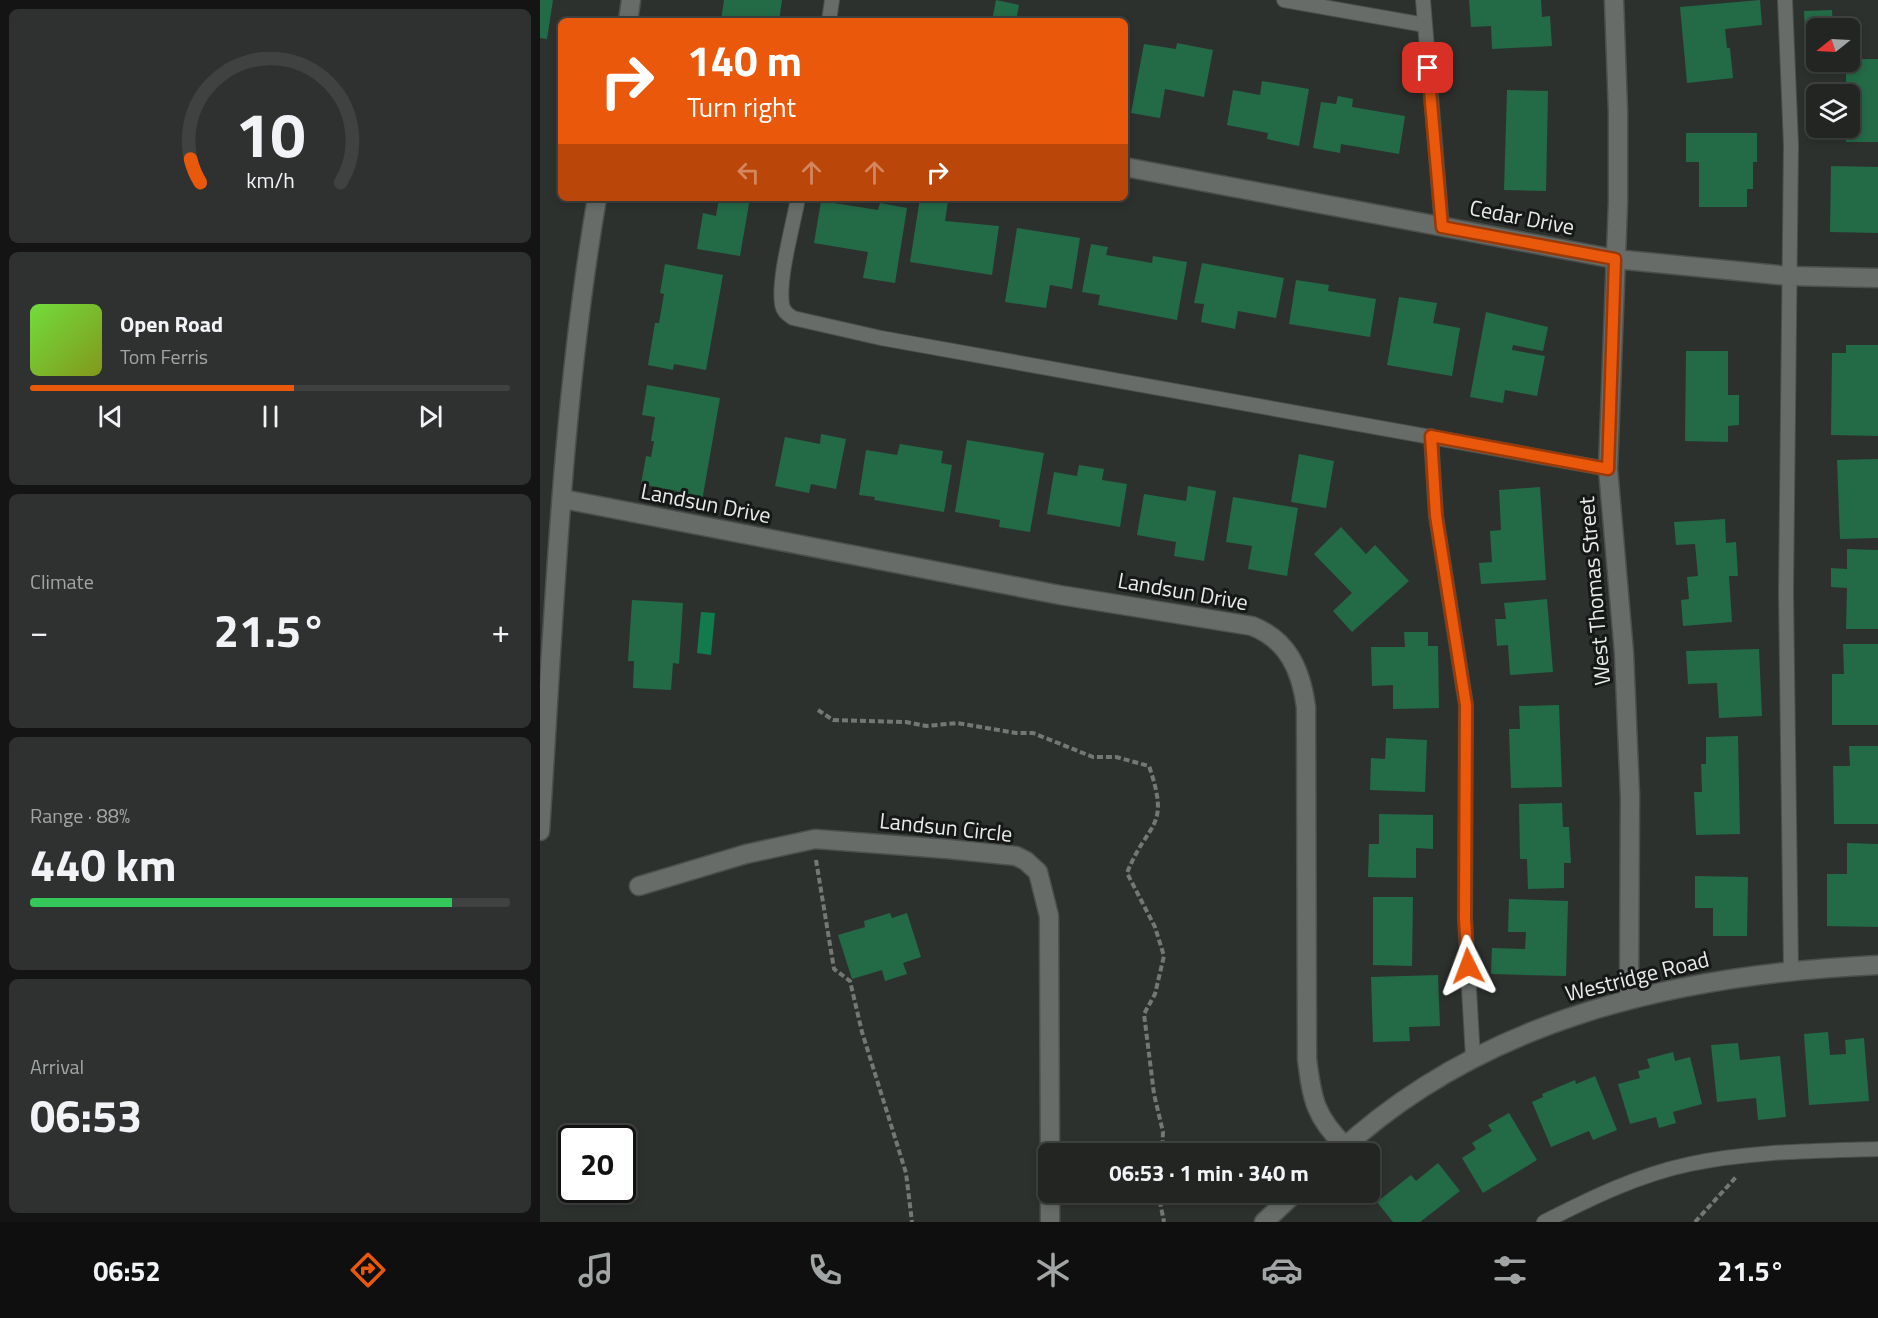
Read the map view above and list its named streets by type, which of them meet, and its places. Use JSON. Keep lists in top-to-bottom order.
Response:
{
  "streets": {
    "street": [
      "Cedar Drive",
      "Landsun Drive",
      "West Thomas Street",
      "Landsun Circle",
      "Westridge Road"
    ]
  },
  "crossings": [
    ["Cedar Drive", "West Thomas Street"],
    ["West Thomas Street", "Westridge Road"]
  ],
  "north": "left",
  "page": {
    "turn": ["140 m", "Turn right"],
    "song": ["Open Road", "Tom Ferris"],
    "tile": [
      "Climate",
      ["Range · 88%", "440 km"],
      ["Arrival", "06:53"]
    ],
    "heat": ["−", "21.5°", "+"],
    "limit": "20",
    "trip": "06:53 · 1 min · 340 m",
    "tabs": ["06:52", "21.5°"],
    "gauge": ["10", "km/h"]
  }
}
